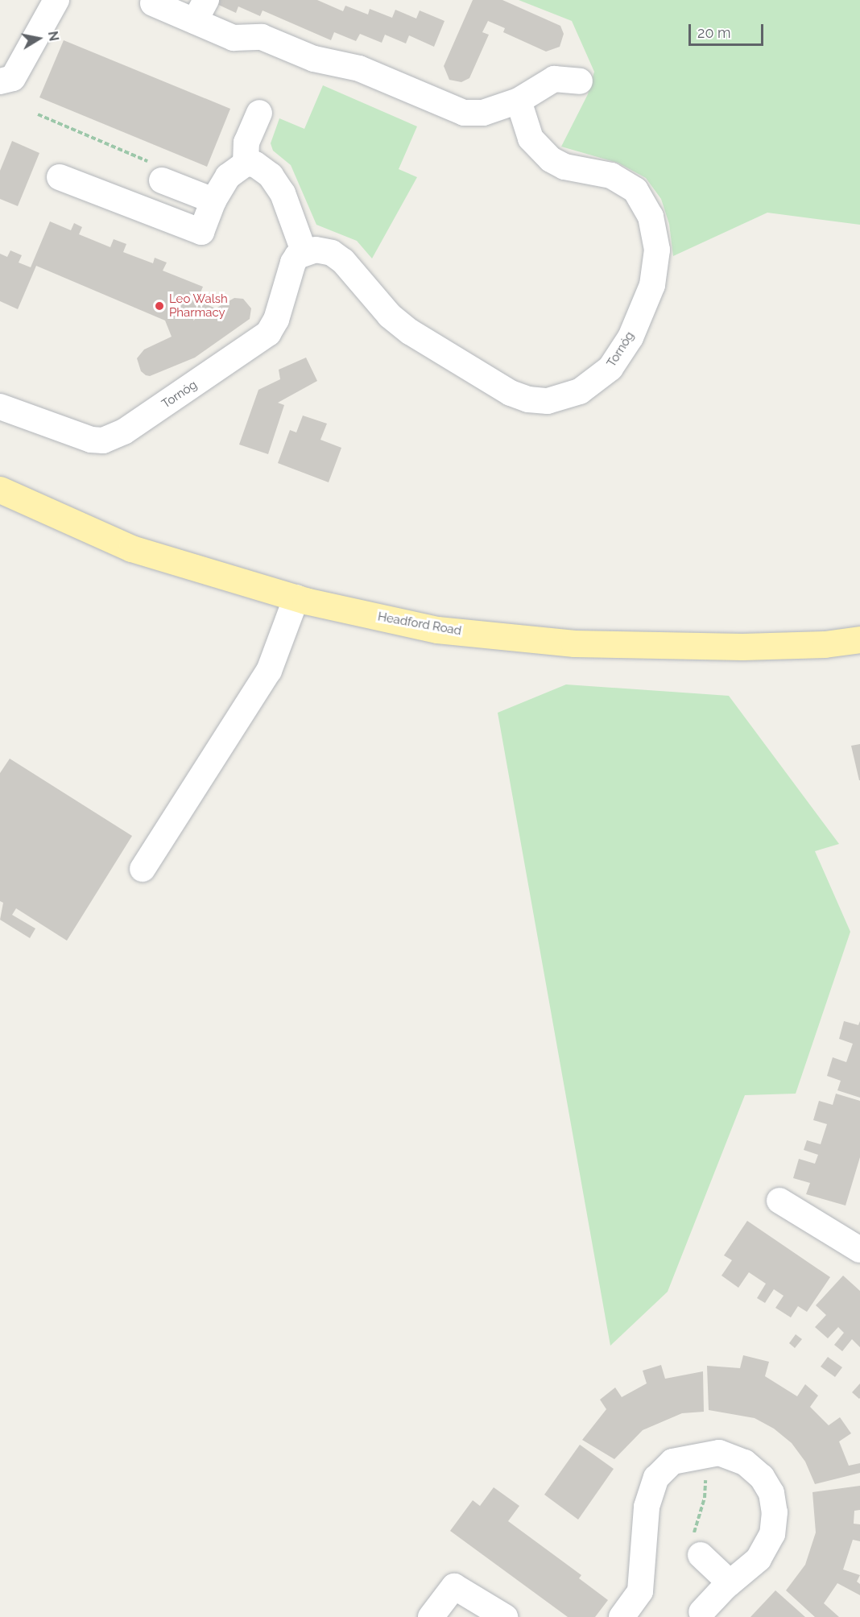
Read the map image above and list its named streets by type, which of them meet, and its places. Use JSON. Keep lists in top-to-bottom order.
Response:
{
  "streets": {
    "main road": ["Headford Road"],
    "street": ["Tornóg"]
  },
  "places": ["Leo Walsh Pharmacy"],
  "scale_bar": "20 m",
  "north": "right"
}
